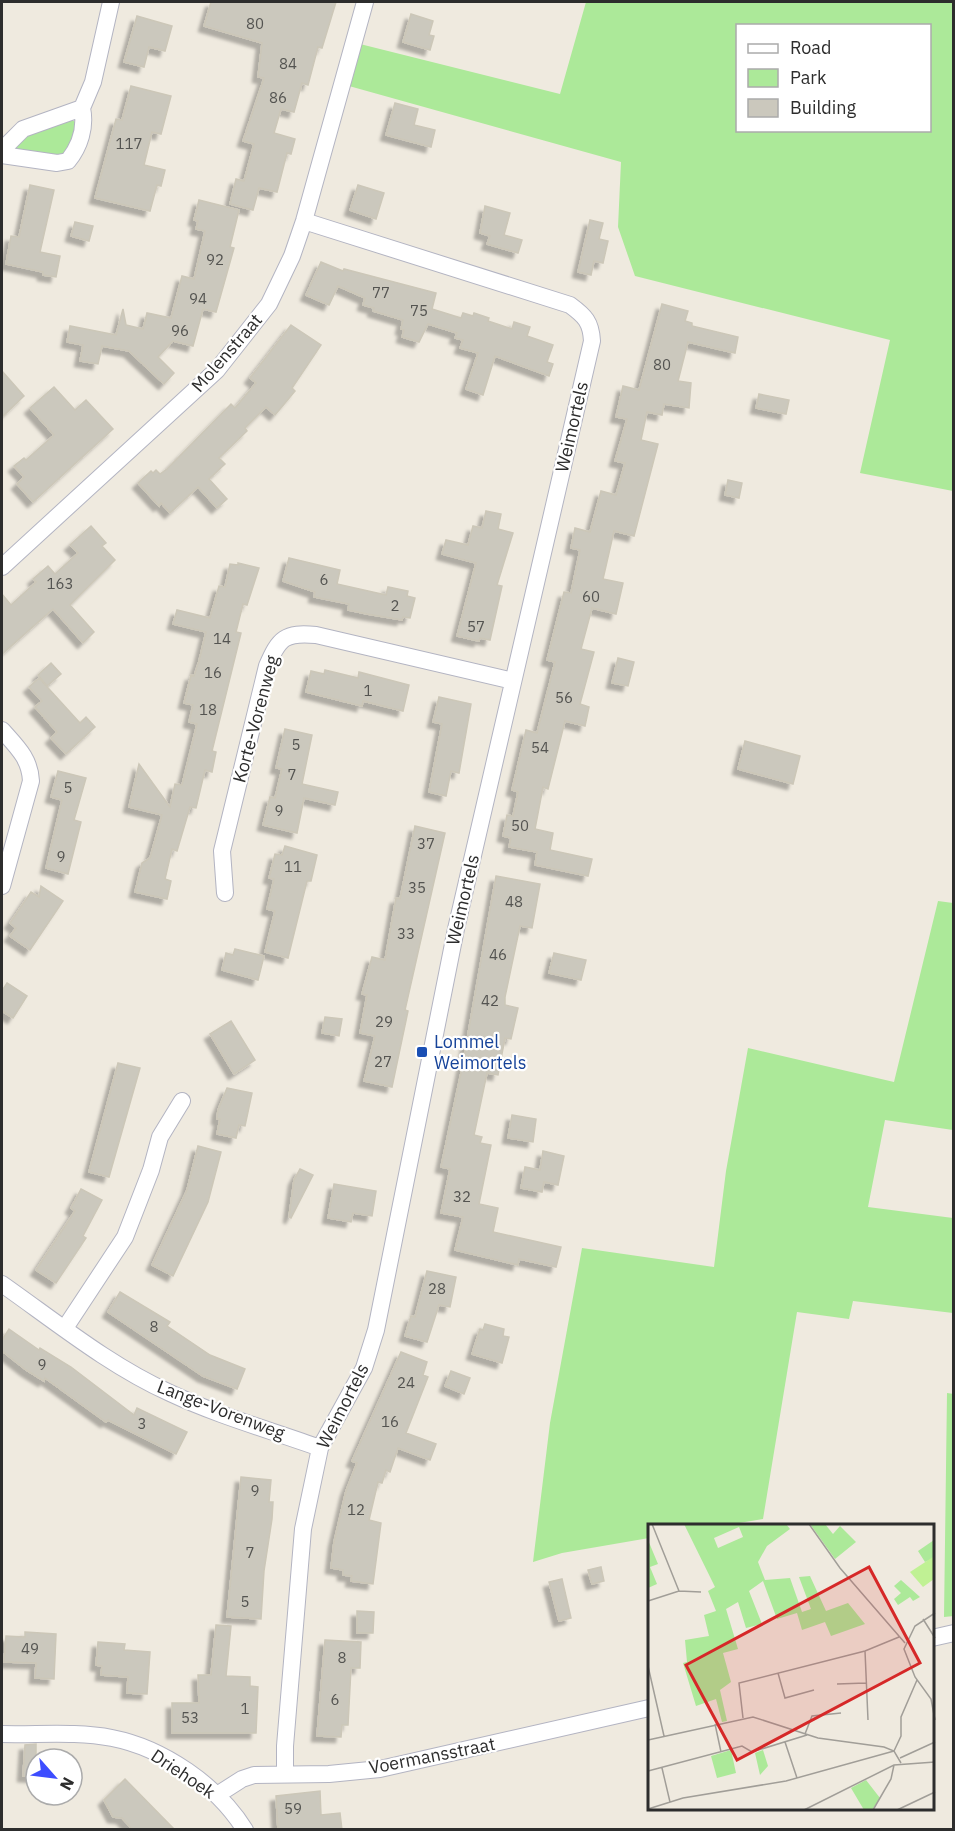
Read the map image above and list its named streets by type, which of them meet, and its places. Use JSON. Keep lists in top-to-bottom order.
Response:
{
  "streets": {
    "street": [
      "Molenstraat",
      "Weimortels",
      "Korte-Vorenweg",
      "Lange-Vorenweg",
      "Voermansstraat",
      "Driehoek"
    ]
  },
  "crossings": [
    ["Molenstraat", "Weimortels"],
    ["Weimortels", "Korte-Vorenweg"],
    ["Weimortels", "Lange-Vorenweg"],
    ["Weimortels", "Voermansstraat"],
    ["Voermansstraat", "Driehoek"]
  ],
  "places": {
    "transit": ["Lommel Weimortels"]
  },
  "house_numbers": [
    "80",
    "84",
    "86",
    "117",
    "92",
    "77",
    "94",
    "75",
    "96",
    "80",
    "6",
    "163",
    "60",
    "2",
    "57",
    "14",
    "16",
    "1",
    "56",
    "18",
    "5",
    "54",
    "7",
    "5",
    "9",
    "50",
    "37",
    "9",
    "11",
    "35",
    "48",
    "33",
    "46",
    "42",
    "29",
    "27",
    "32",
    "28",
    "8",
    "9",
    "24",
    "16",
    "3",
    "9",
    "12",
    "7",
    "5",
    "49",
    "8",
    "6",
    "1",
    "53",
    "59"
  ],
  "legend": ["Road", "Park", "Building"],
  "north": "bottom right"
}
